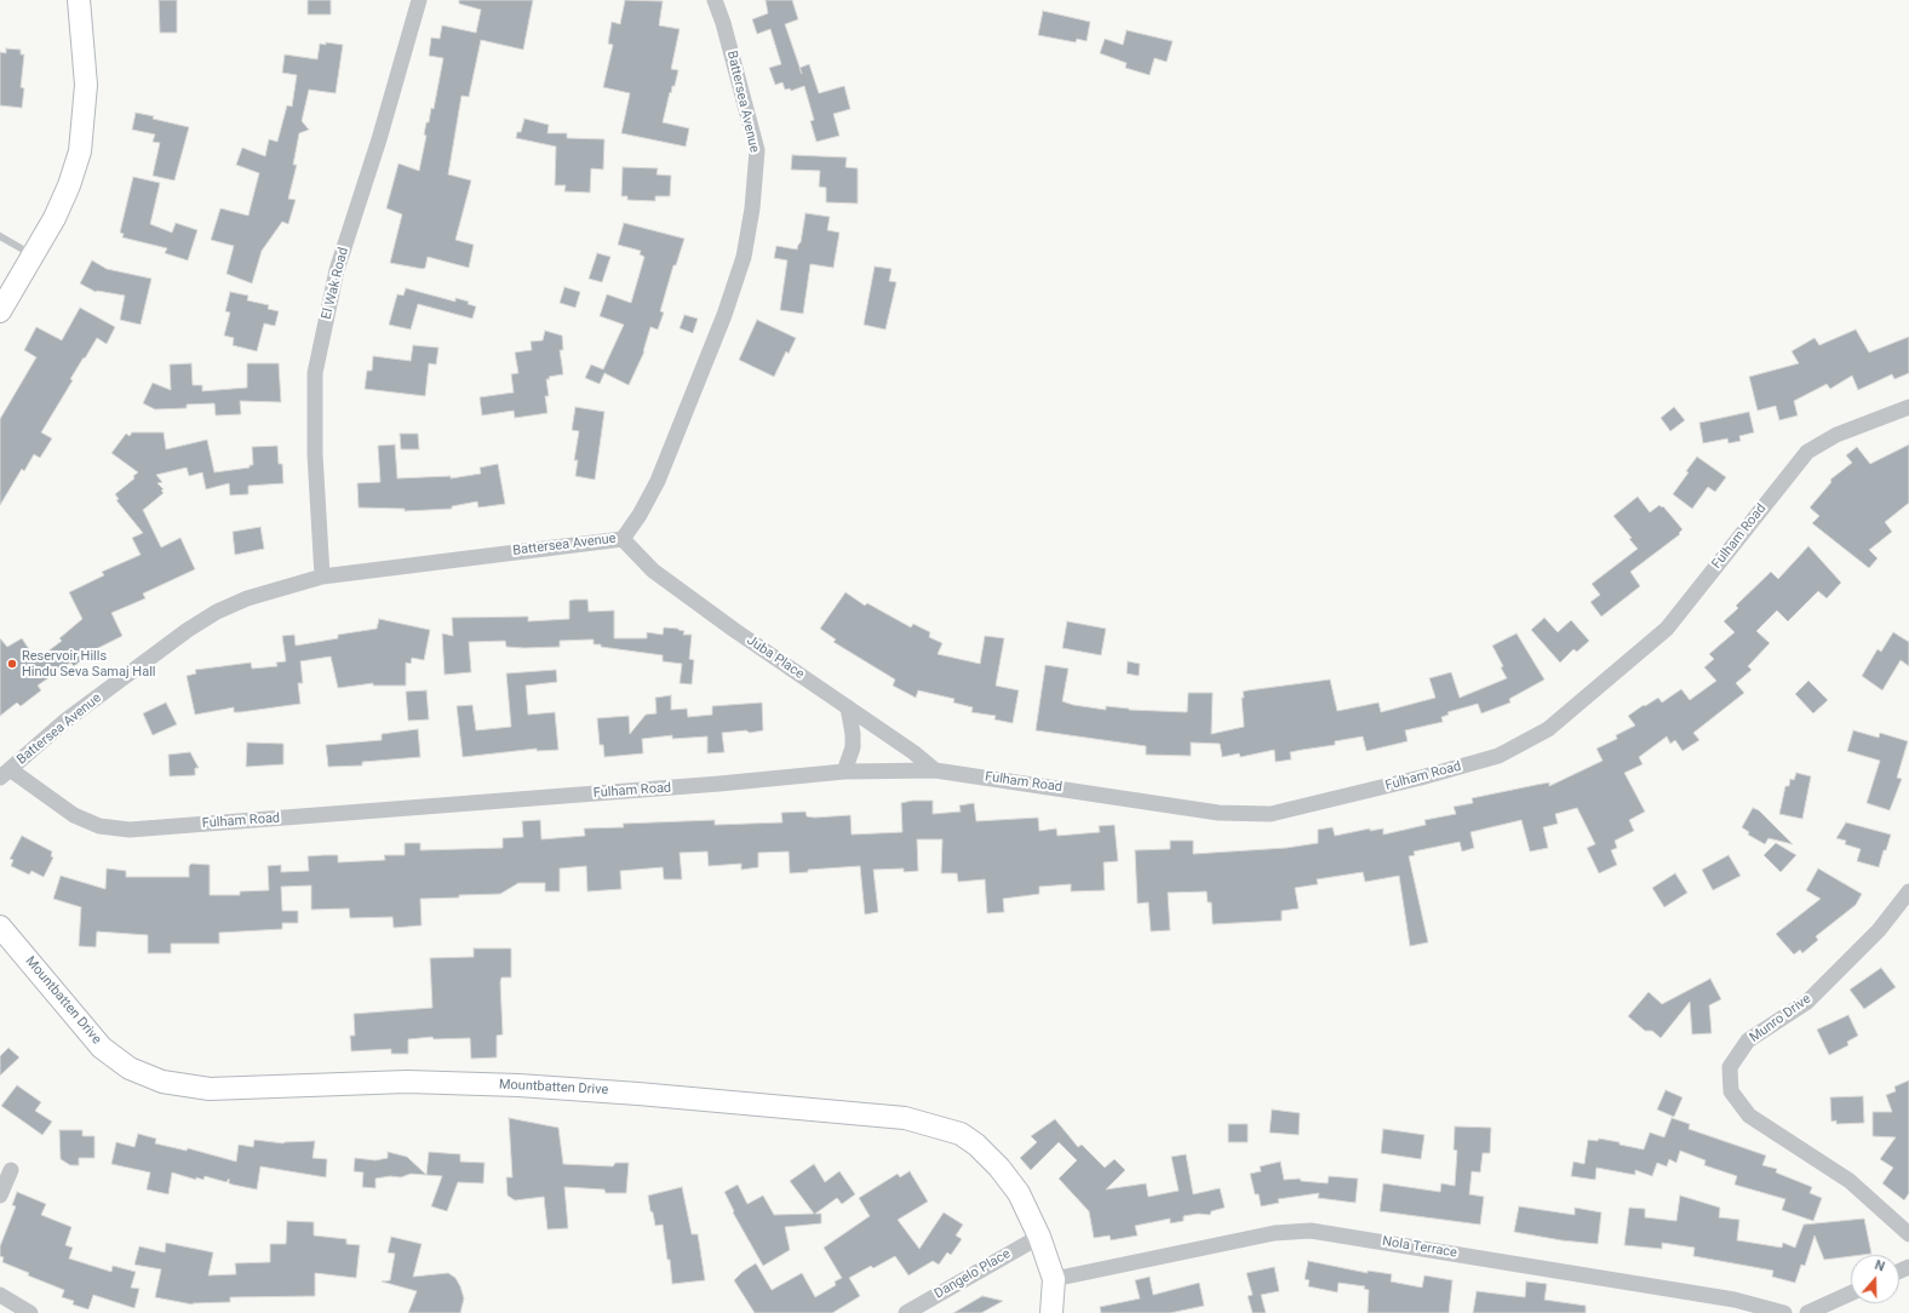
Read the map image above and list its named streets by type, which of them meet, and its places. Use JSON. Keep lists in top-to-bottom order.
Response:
{
  "streets": {
    "main road": ["Mountbatten Drive"],
    "street": [
      "Battersea Avenue",
      "El Wak Road",
      "Fulham Road",
      "Juba Place",
      "Munro Drive",
      "Nola Terrace",
      "Dangelo Place"
    ]
  },
  "crossings": [
    ["Battersea Avenue", "El Wak Road"],
    ["Battersea Avenue", "Fulham Road"],
    ["Battersea Avenue", "Juba Place"],
    ["Fulham Road", "Juba Place"],
    ["Mountbatten Drive", "Nola Terrace"],
    ["Mountbatten Drive", "Dangelo Place"]
  ],
  "places": ["Reservoir Hills Hindu Seva Samaj Hall"],
  "north": "top"
}
